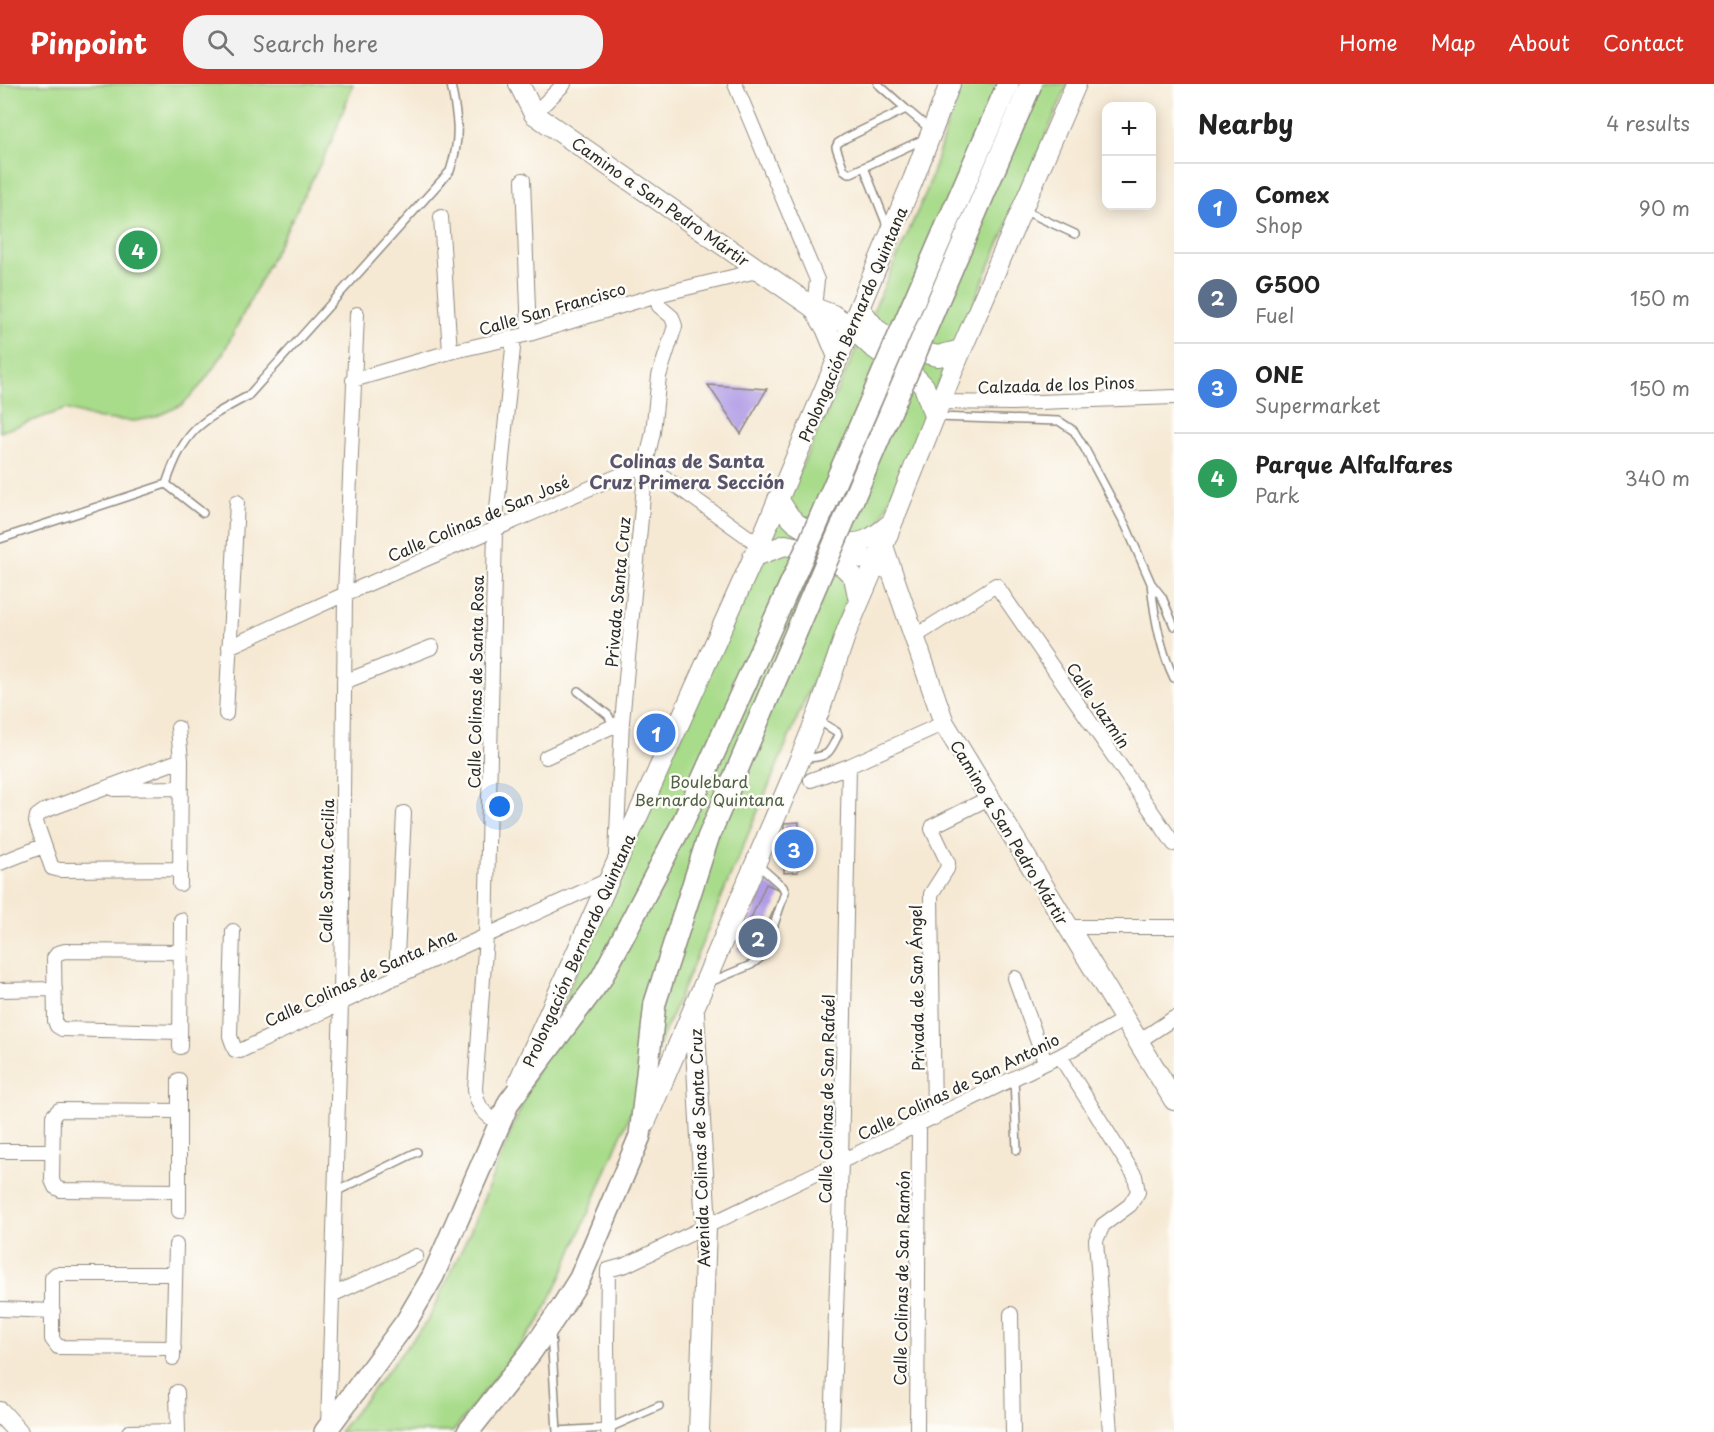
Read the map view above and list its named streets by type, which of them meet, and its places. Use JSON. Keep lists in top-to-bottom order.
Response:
{
  "streets": {
    "main road": ["Prolongación Bernardo Quintana"],
    "street": [
      "Camino a San Pedro Mártir",
      "Calle San Francisco",
      "Calzada de los Pinos",
      "Calle Colinas de San José",
      "Privada Santa Cruz",
      "Calle Colinas de Santa Rosa",
      "Calle Jazmín",
      "Calle Santa Cecilia",
      "Calle Colinas de Santa Ana",
      "Privada de San Ángel",
      "Calle Colinas de San Antonio",
      "Calle Colinas de San Rafaél",
      "Avenida Colinas de Santa Cruz",
      "Calle Colinas de San Ramón"
    ]
  },
  "crossings": [
    ["Camino a San Pedro Mártir", "Calle San Francisco"],
    ["Camino a San Pedro Mártir", "Prolongación Bernardo Quintana"],
    ["Camino a San Pedro Mártir", "Calzada de los Pinos"],
    ["Camino a San Pedro Mártir", "Calle Jazmín"],
    ["Camino a San Pedro Mártir", "Privada de San Ángel"],
    ["Camino a San Pedro Mártir", "Calle Colinas de San Antonio"],
    ["Calle San Francisco", "Privada Santa Cruz"],
    ["Calle San Francisco", "Calle Colinas de Santa Rosa"],
    ["Calle San Francisco", "Calle Santa Cecilia"],
    ["Prolongación Bernardo Quintana", "Privada Santa Cruz"],
    ["Prolongación Bernardo Quintana", "Calle Colinas de Santa Rosa"],
    ["Prolongación Bernardo Quintana", "Calle Santa Cecilia"],
    ["Prolongación Bernardo Quintana", "Calle Colinas de Santa Ana"],
    ["Calle Colinas de San José", "Privada Santa Cruz"],
    ["Calle Colinas de San José", "Calle Colinas de Santa Rosa"],
    ["Calle Colinas de San José", "Calle Santa Cecilia"],
    ["Privada Santa Cruz", "Calle Colinas de Santa Ana"],
    ["Calle Colinas de Santa Rosa", "Calle Colinas de Santa Ana"],
    ["Calle Santa Cecilia", "Calle Colinas de Santa Ana"],
    ["Privada de San Ángel", "Calle Colinas de San Antonio"],
    ["Calle Colinas de San Antonio", "Calle Colinas de San Rafaél"],
    ["Calle Colinas de San Antonio", "Avenida Colinas de Santa Cruz"],
    ["Calle Colinas de San Antonio", "Calle Colinas de San Ramón"]
  ],
  "districts": ["Colinas de Santa Cruz Primera Sección"],
  "parks": ["Boulebard Bernardo Quintana"],
  "page": {
    "header": "Pinpoint",
    "search": "Search here",
    "nav": [
      "Home",
      "Map",
      "About",
      "Contact"
    ],
    "heading": ["Nearby", "4 results"],
    "map_buttons": ["+", "−"],
    "list": [
      {
        "mark": "1",
        "name": "Comex",
        "note": "Shop",
        "value": "90 m"
      },
      {
        "mark": "2",
        "name": "G500",
        "note": "Fuel",
        "value": "150 m"
      },
      {
        "mark": "3",
        "name": "ONE",
        "note": "Supermarket",
        "value": "150 m"
      },
      {
        "mark": "4",
        "name": "Parque Alfalfares",
        "note": "Park",
        "value": "340 m"
      }
    ],
    "pins": [
      "4",
      "1",
      "3",
      "2"
    ]
  }
}
